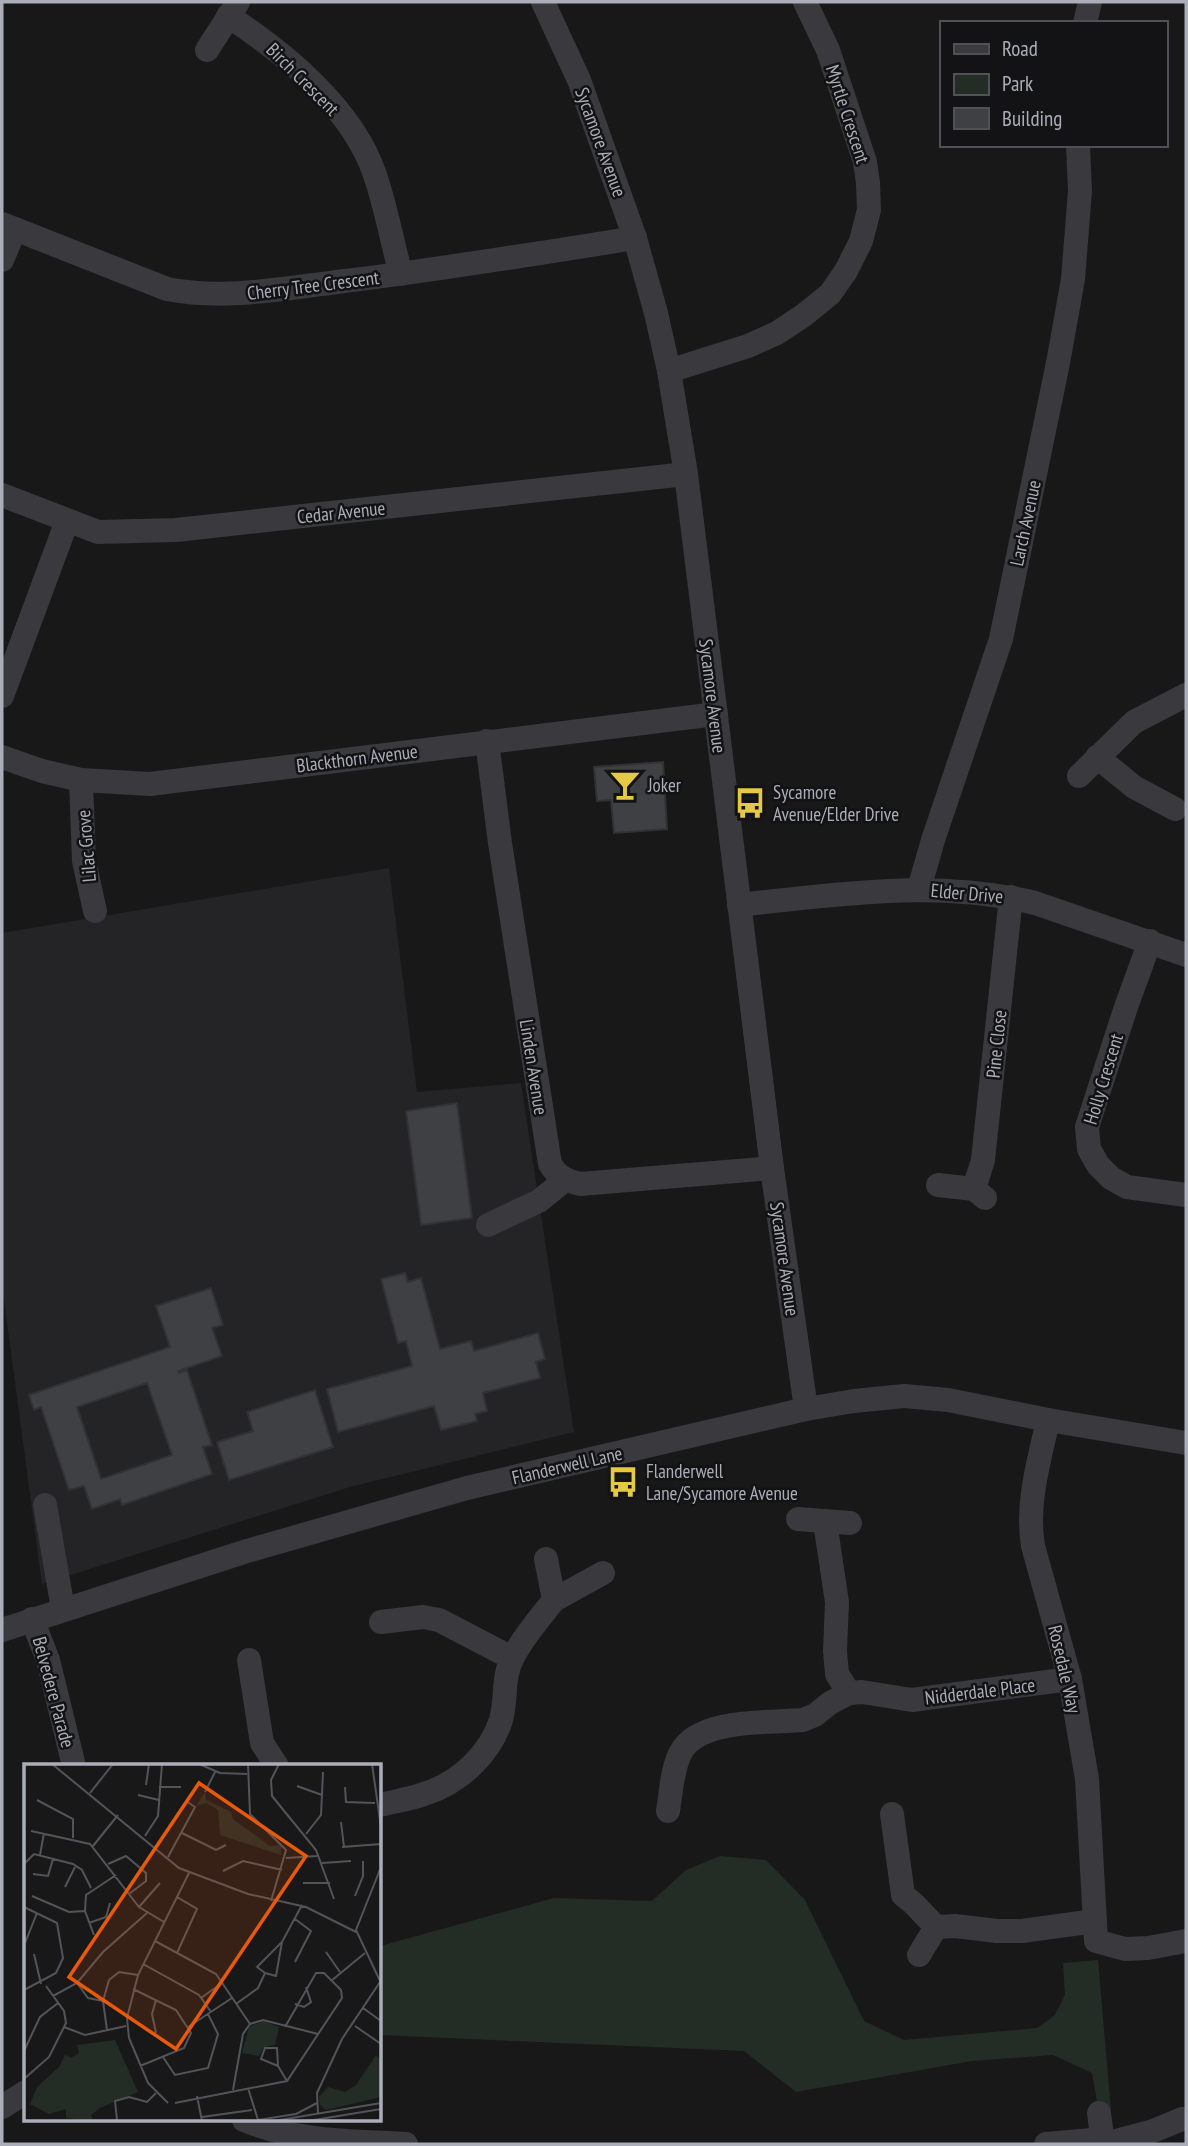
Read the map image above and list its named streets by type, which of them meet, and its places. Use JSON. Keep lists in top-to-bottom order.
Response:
{
  "streets": {
    "street": [
      "Birch Crescent",
      "Myrtle Crescent",
      "Sycamore Avenue",
      "Cherry Tree Crescent",
      "Cedar Avenue",
      "Larch Avenue",
      "Blackthorn Avenue",
      "Lilac Grove",
      "Elder Drive",
      "Pine Close",
      "Linden Avenue",
      "Holly Crescent",
      "Flanderwell Lane",
      "Rosedale Way",
      "Nidderdale Place",
      "Belvedere Parade"
    ]
  },
  "crossings": [
    ["Birch Crescent", "Cherry Tree Crescent"],
    ["Myrtle Crescent", "Sycamore Avenue"],
    ["Sycamore Avenue", "Cherry Tree Crescent"],
    ["Sycamore Avenue", "Cedar Avenue"],
    ["Sycamore Avenue", "Blackthorn Avenue"],
    ["Sycamore Avenue", "Elder Drive"],
    ["Sycamore Avenue", "Flanderwell Lane"],
    ["Larch Avenue", "Elder Drive"],
    ["Blackthorn Avenue", "Lilac Grove"],
    ["Blackthorn Avenue", "Linden Avenue"],
    ["Elder Drive", "Pine Close"],
    ["Elder Drive", "Holly Crescent"],
    ["Flanderwell Lane", "Rosedale Way"],
    ["Flanderwell Lane", "Belvedere Parade"],
    ["Rosedale Way", "Nidderdale Place"]
  ],
  "places": {
    "bar": ["Joker"],
    "bus stop": ["Sycamore Avenue/Elder Drive", "Flanderwell Lane/Sycamore Avenue"]
  },
  "legend": ["Road", "Park", "Building"]
}
